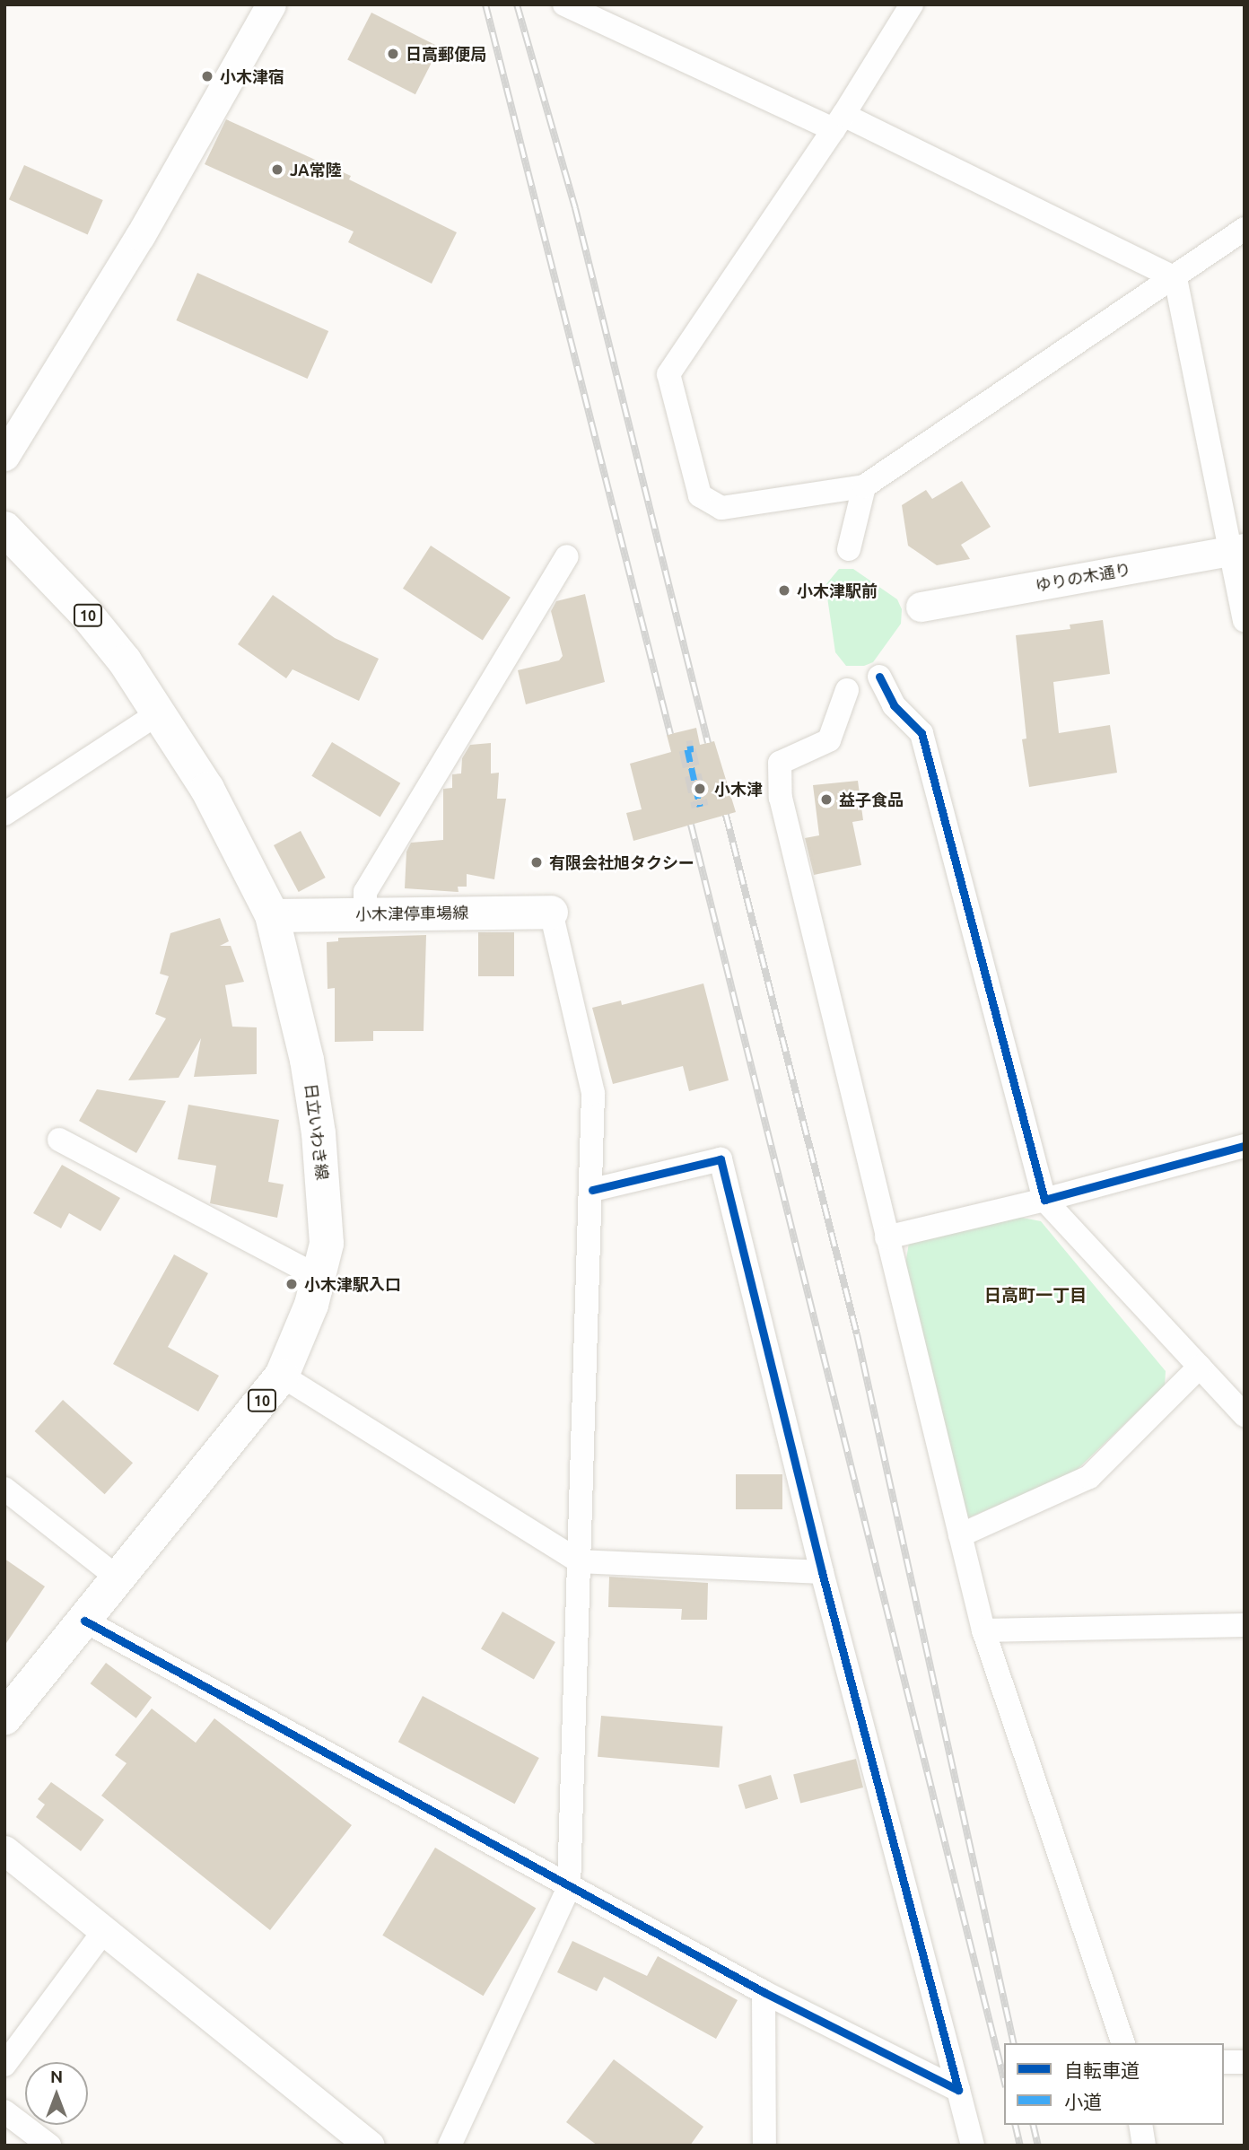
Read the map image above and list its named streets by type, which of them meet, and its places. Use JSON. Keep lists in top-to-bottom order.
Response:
{
  "streets": {
    "main road": ["10", "小木津停車場線", "日立いわき線"],
    "street": ["ゆりの木通り"]
  },
  "crossings": [
    ["小木津停車場線", "日立いわき線"]
  ],
  "districts": ["日高町一丁目"],
  "places": [
    "日高郵便局",
    "小木津宿",
    "JA常陸",
    "小木津駅前",
    "小木津",
    "益子食品",
    "有限会社旭タクシー",
    "小木津駅入口"
  ],
  "legend": ["自転車道", "小道"],
  "north": "top"
}
